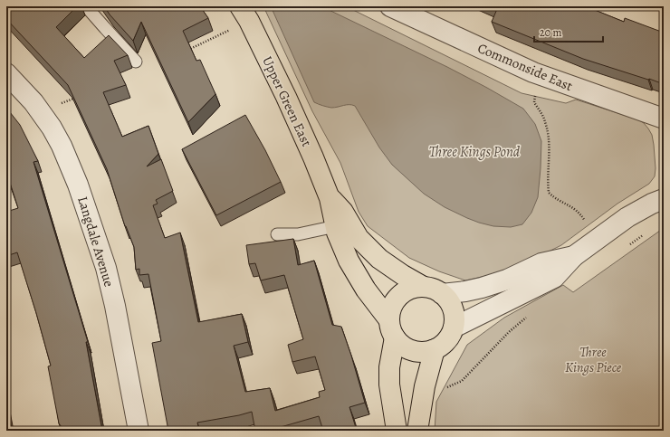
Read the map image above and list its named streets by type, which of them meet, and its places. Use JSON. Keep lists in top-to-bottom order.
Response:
{
  "streets": {
    "main road": ["Upper Green East"],
    "street": ["Commonside East", "Langdale Avenue"]
  },
  "water": ["Three Kings Pond"],
  "parks": ["Three Kings Piece"],
  "scale_bar": "20 m"
}
